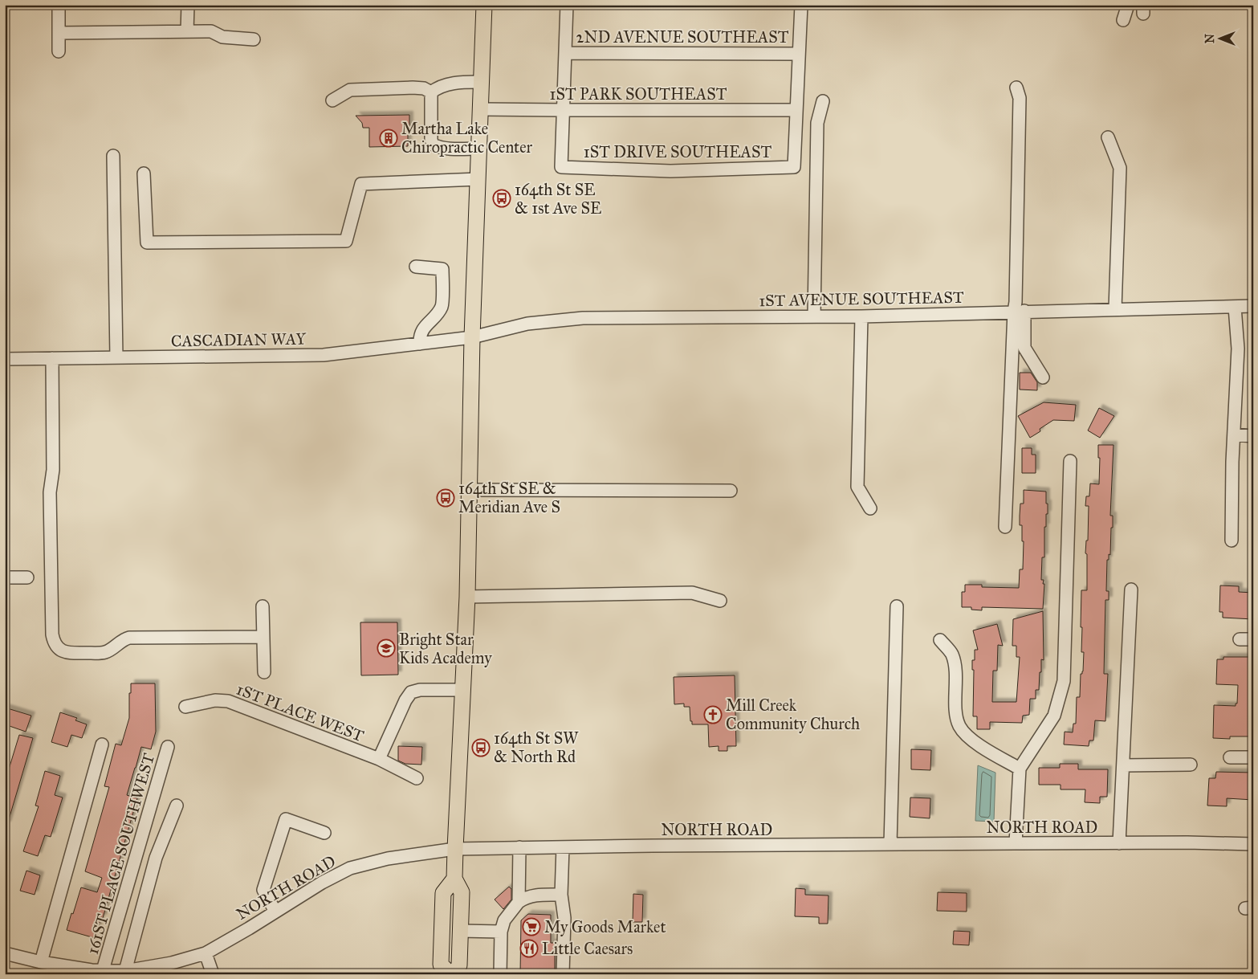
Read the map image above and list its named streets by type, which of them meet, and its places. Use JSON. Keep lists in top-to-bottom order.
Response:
{
  "streets": {
    "street": [
      "2ND AVENUE SOUTHEAST",
      "1ST PARK SOUTHEAST",
      "1ST DRIVE SOUTHEAST",
      "1ST AVENUE SOUTHEAST",
      "CASCADIAN WAY",
      "1ST PLACE WEST",
      "NORTH ROAD",
      "161ST PLACE SOUTHWEST"
    ]
  },
  "crossings": [
    ["1ST PARK SOUTHEAST", "1ST DRIVE SOUTHEAST"],
    ["1ST AVENUE SOUTHEAST", "CASCADIAN WAY"],
    ["NORTH ROAD", "161ST PLACE SOUTHWEST"]
  ],
  "places": {
    "building": ["Martha Lake Chiropractic Center"],
    "bus stop": ["164th St SE & 1st Ave SE", "164th St SE & Meridian Ave S", "164th St SW & North Rd"],
    "school or university": ["Bright Star Kids Academy"],
    "church": ["Mill Creek Community Church"],
    "supermarket": ["My Goods Market"],
    "restaurant": ["Little Caesars"]
  },
  "north": "left"
}
